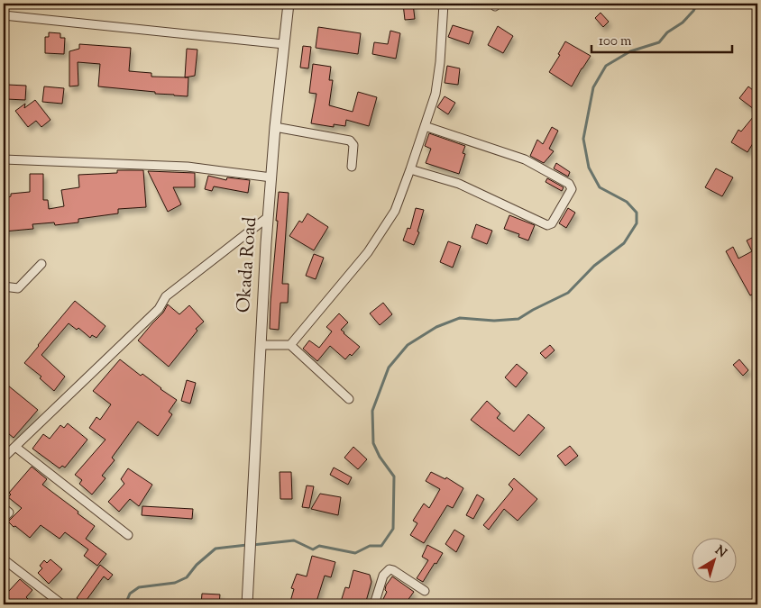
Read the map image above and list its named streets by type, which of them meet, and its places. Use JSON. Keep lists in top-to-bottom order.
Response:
{
  "streets": {
    "street": ["Okada Road"]
  },
  "scale_bar": "100 m",
  "north": "top right"
}
